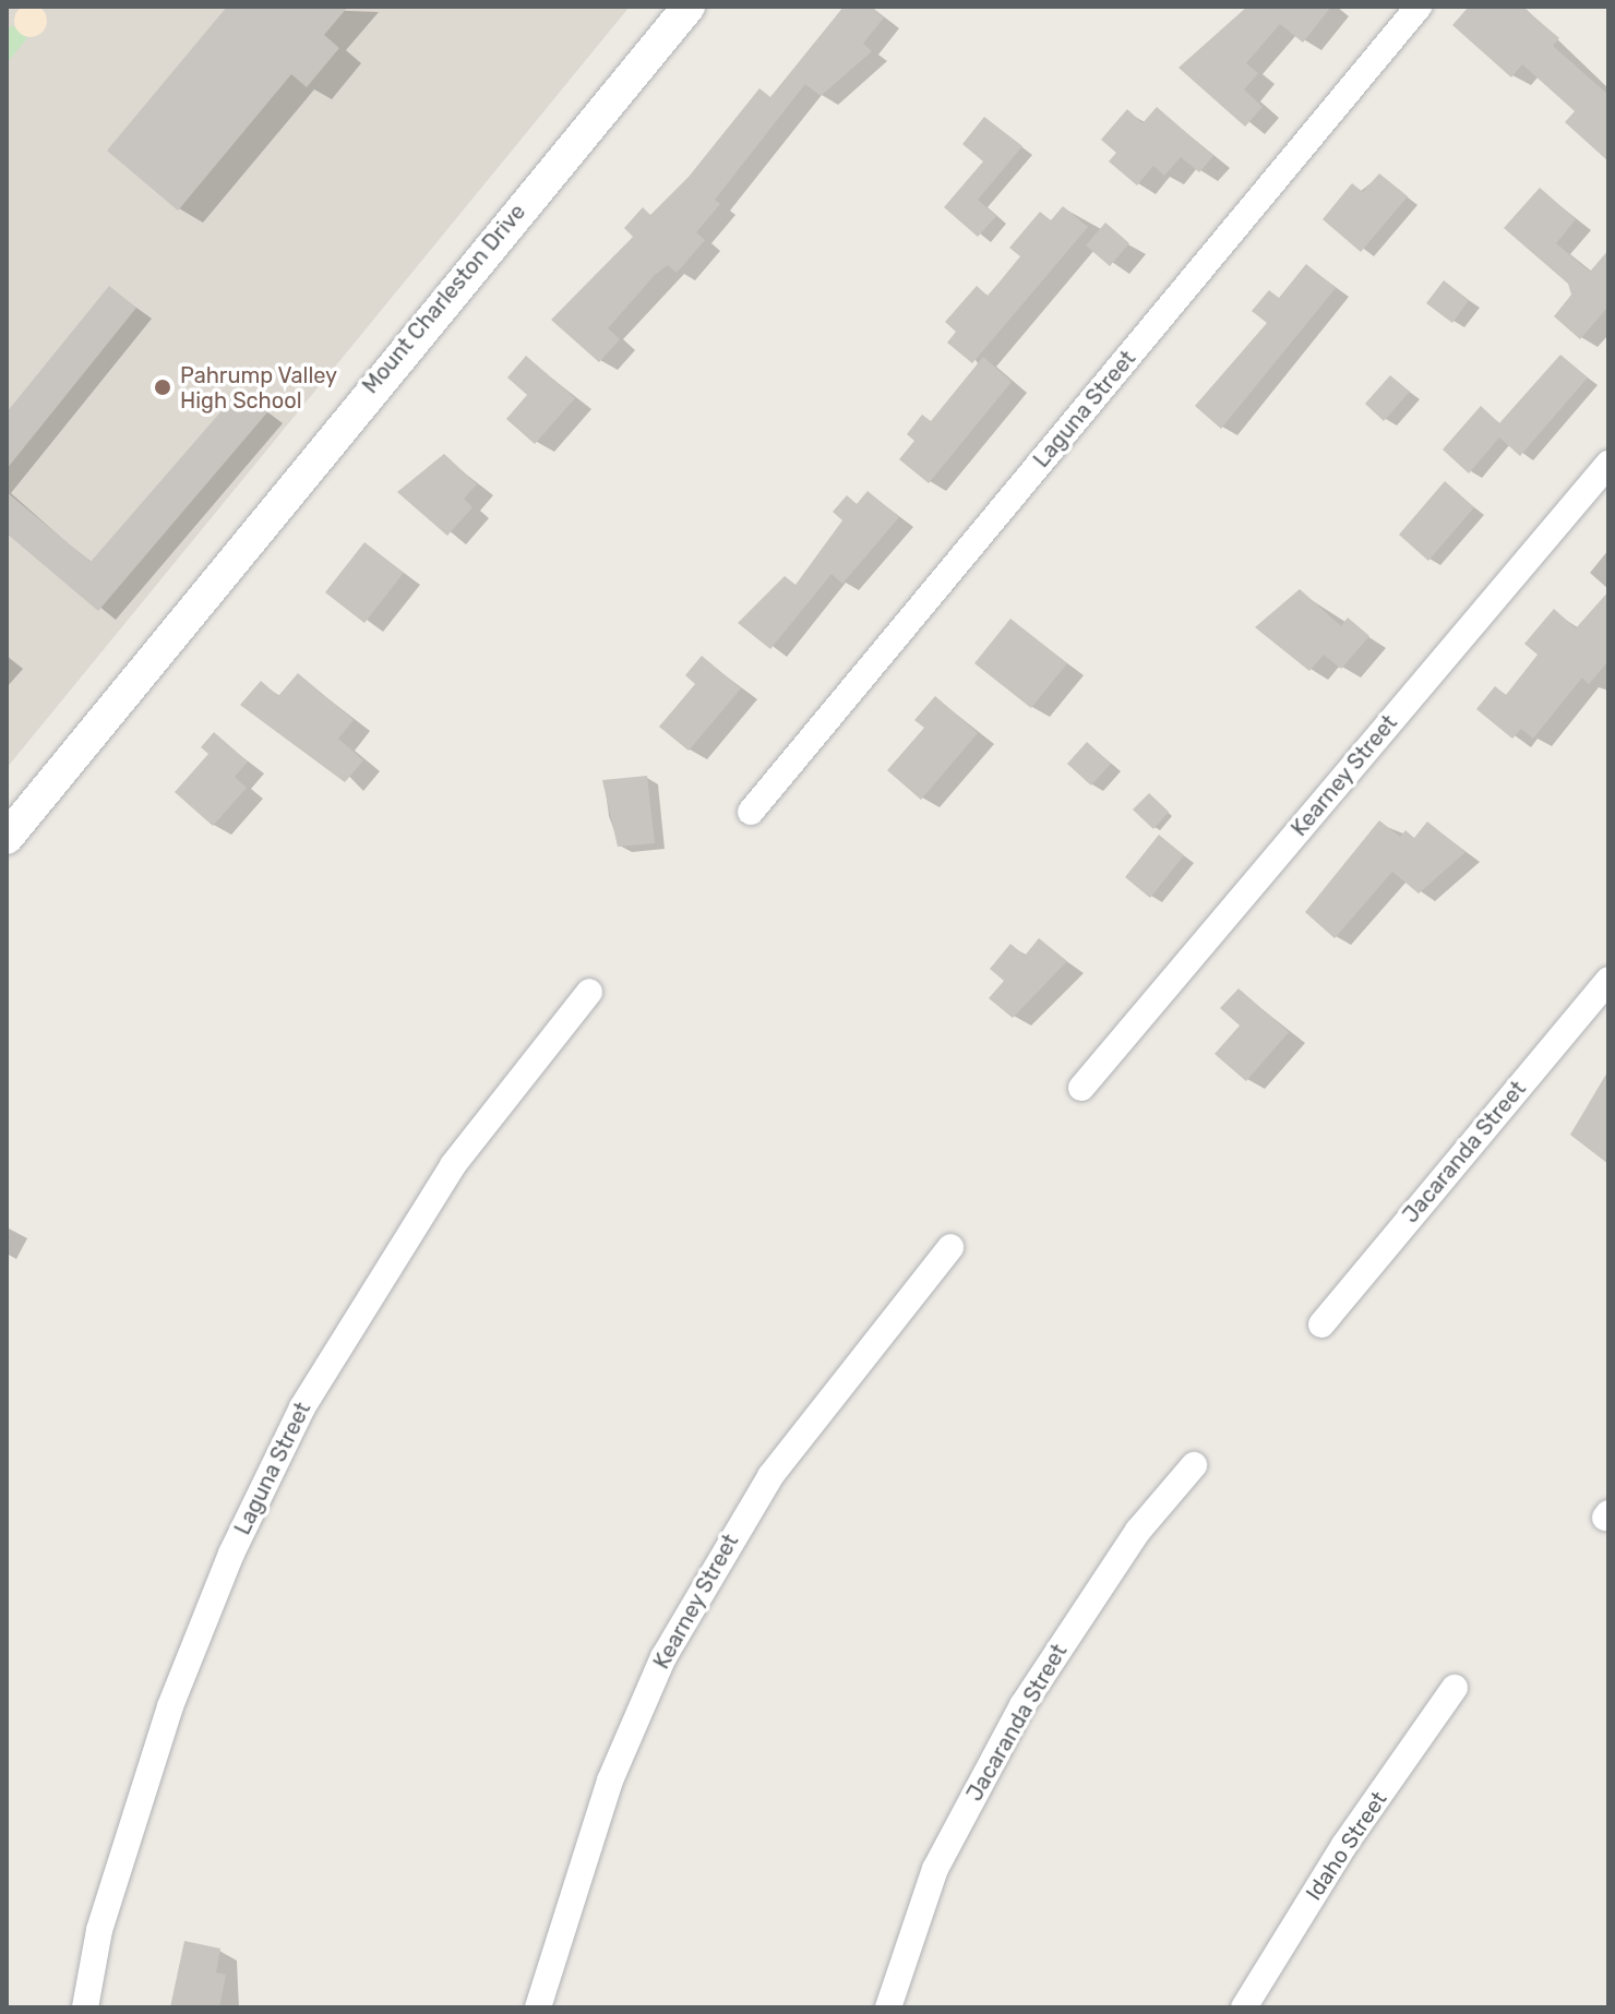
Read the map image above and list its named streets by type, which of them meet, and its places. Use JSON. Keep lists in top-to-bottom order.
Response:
{
  "streets": {
    "street": [
      "Mount Charleston Drive",
      "Laguna Street",
      "Kearney Street",
      "Jacaranda Street",
      "Idaho Street"
    ]
  },
  "places": ["Pahrump Valley High School"]
}
